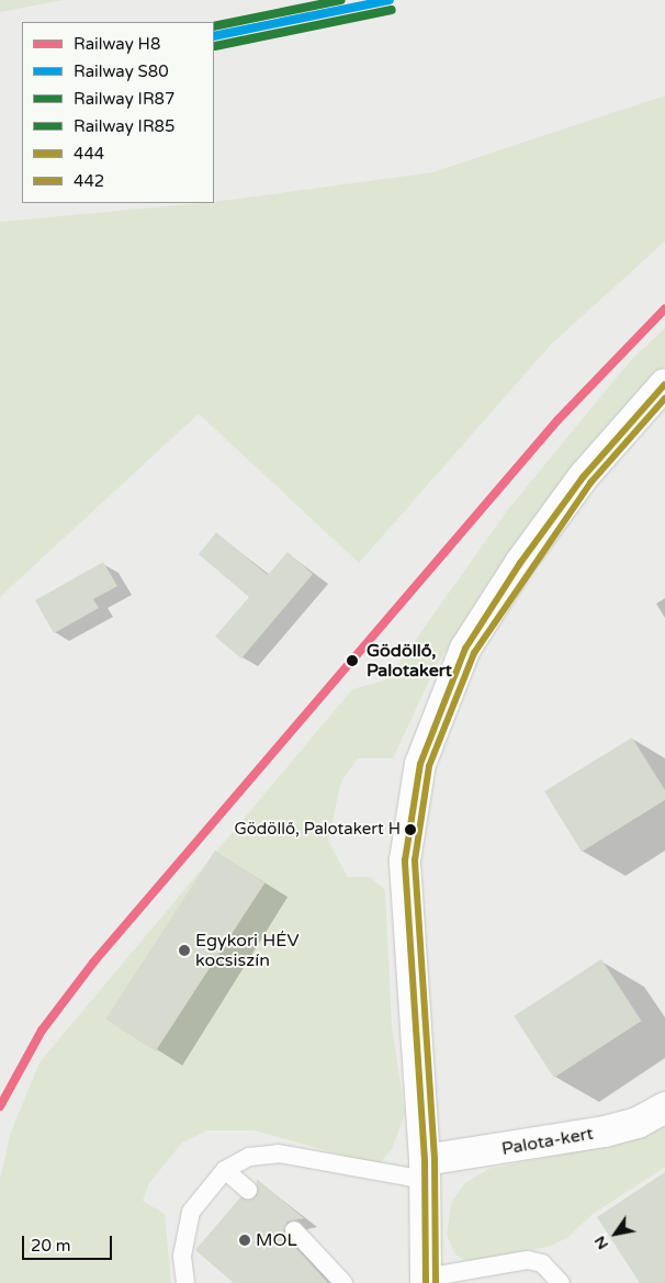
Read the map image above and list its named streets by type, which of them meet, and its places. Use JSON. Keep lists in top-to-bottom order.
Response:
{
  "streets": {
    "main road": ["Palota-kert"]
  },
  "places": [
    "Gödöllő, Palotakert",
    "Gödöllő, Palotakert H",
    "Egykori HÉV kocsiszín",
    "MOL"
  ],
  "lines": [
    "rail line S80",
    "rail line IR85",
    "rail line IR87",
    "rail line H8",
    "transit line 444",
    "transit line 442"
  ],
  "legend": [
    "Railway H8",
    "Railway S80",
    "Railway IR87",
    "Railway IR85",
    "444",
    "442"
  ],
  "scale_bar": "20 m",
  "north": "bottom left"
}
